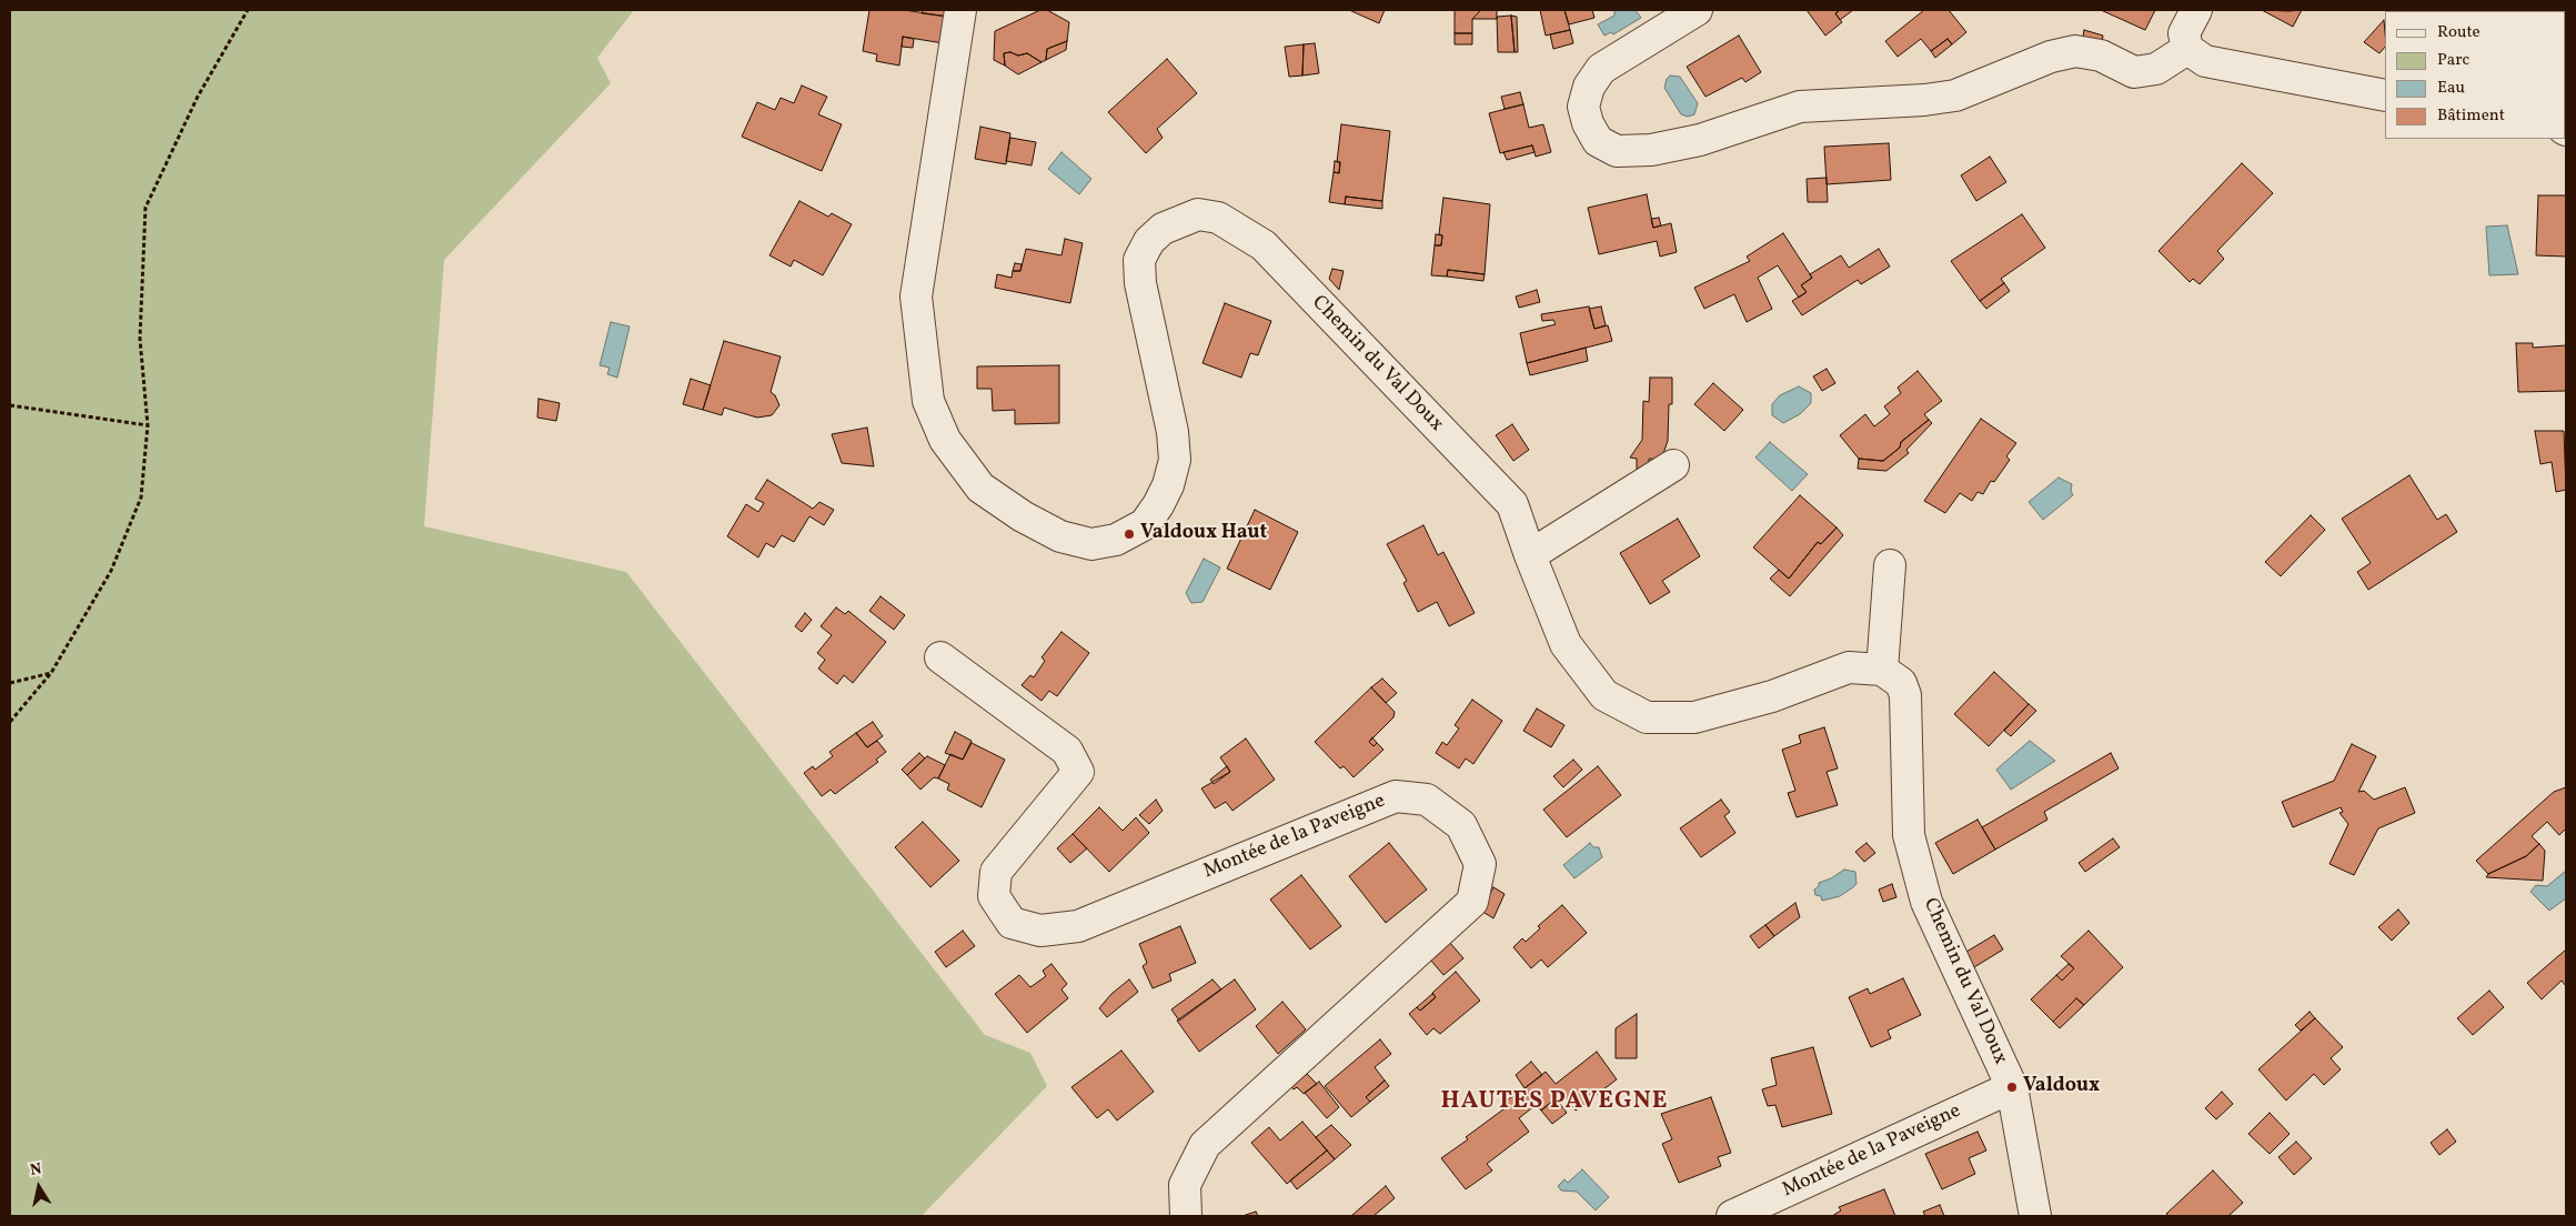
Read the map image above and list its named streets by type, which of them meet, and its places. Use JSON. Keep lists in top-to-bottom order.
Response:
{
  "streets": {
    "street": ["Chemin du Val Doux", "Montée de la Paveigne"]
  },
  "crossings": [
    ["Chemin du Val Doux", "Montée de la Paveigne"]
  ],
  "districts": ["HAUTES PAVEGNE"],
  "places": ["Valdoux Haut", "Valdoux"],
  "legend": [
    "Route",
    "Parc",
    "Eau",
    "Bâtiment"
  ],
  "north": "top"
}
